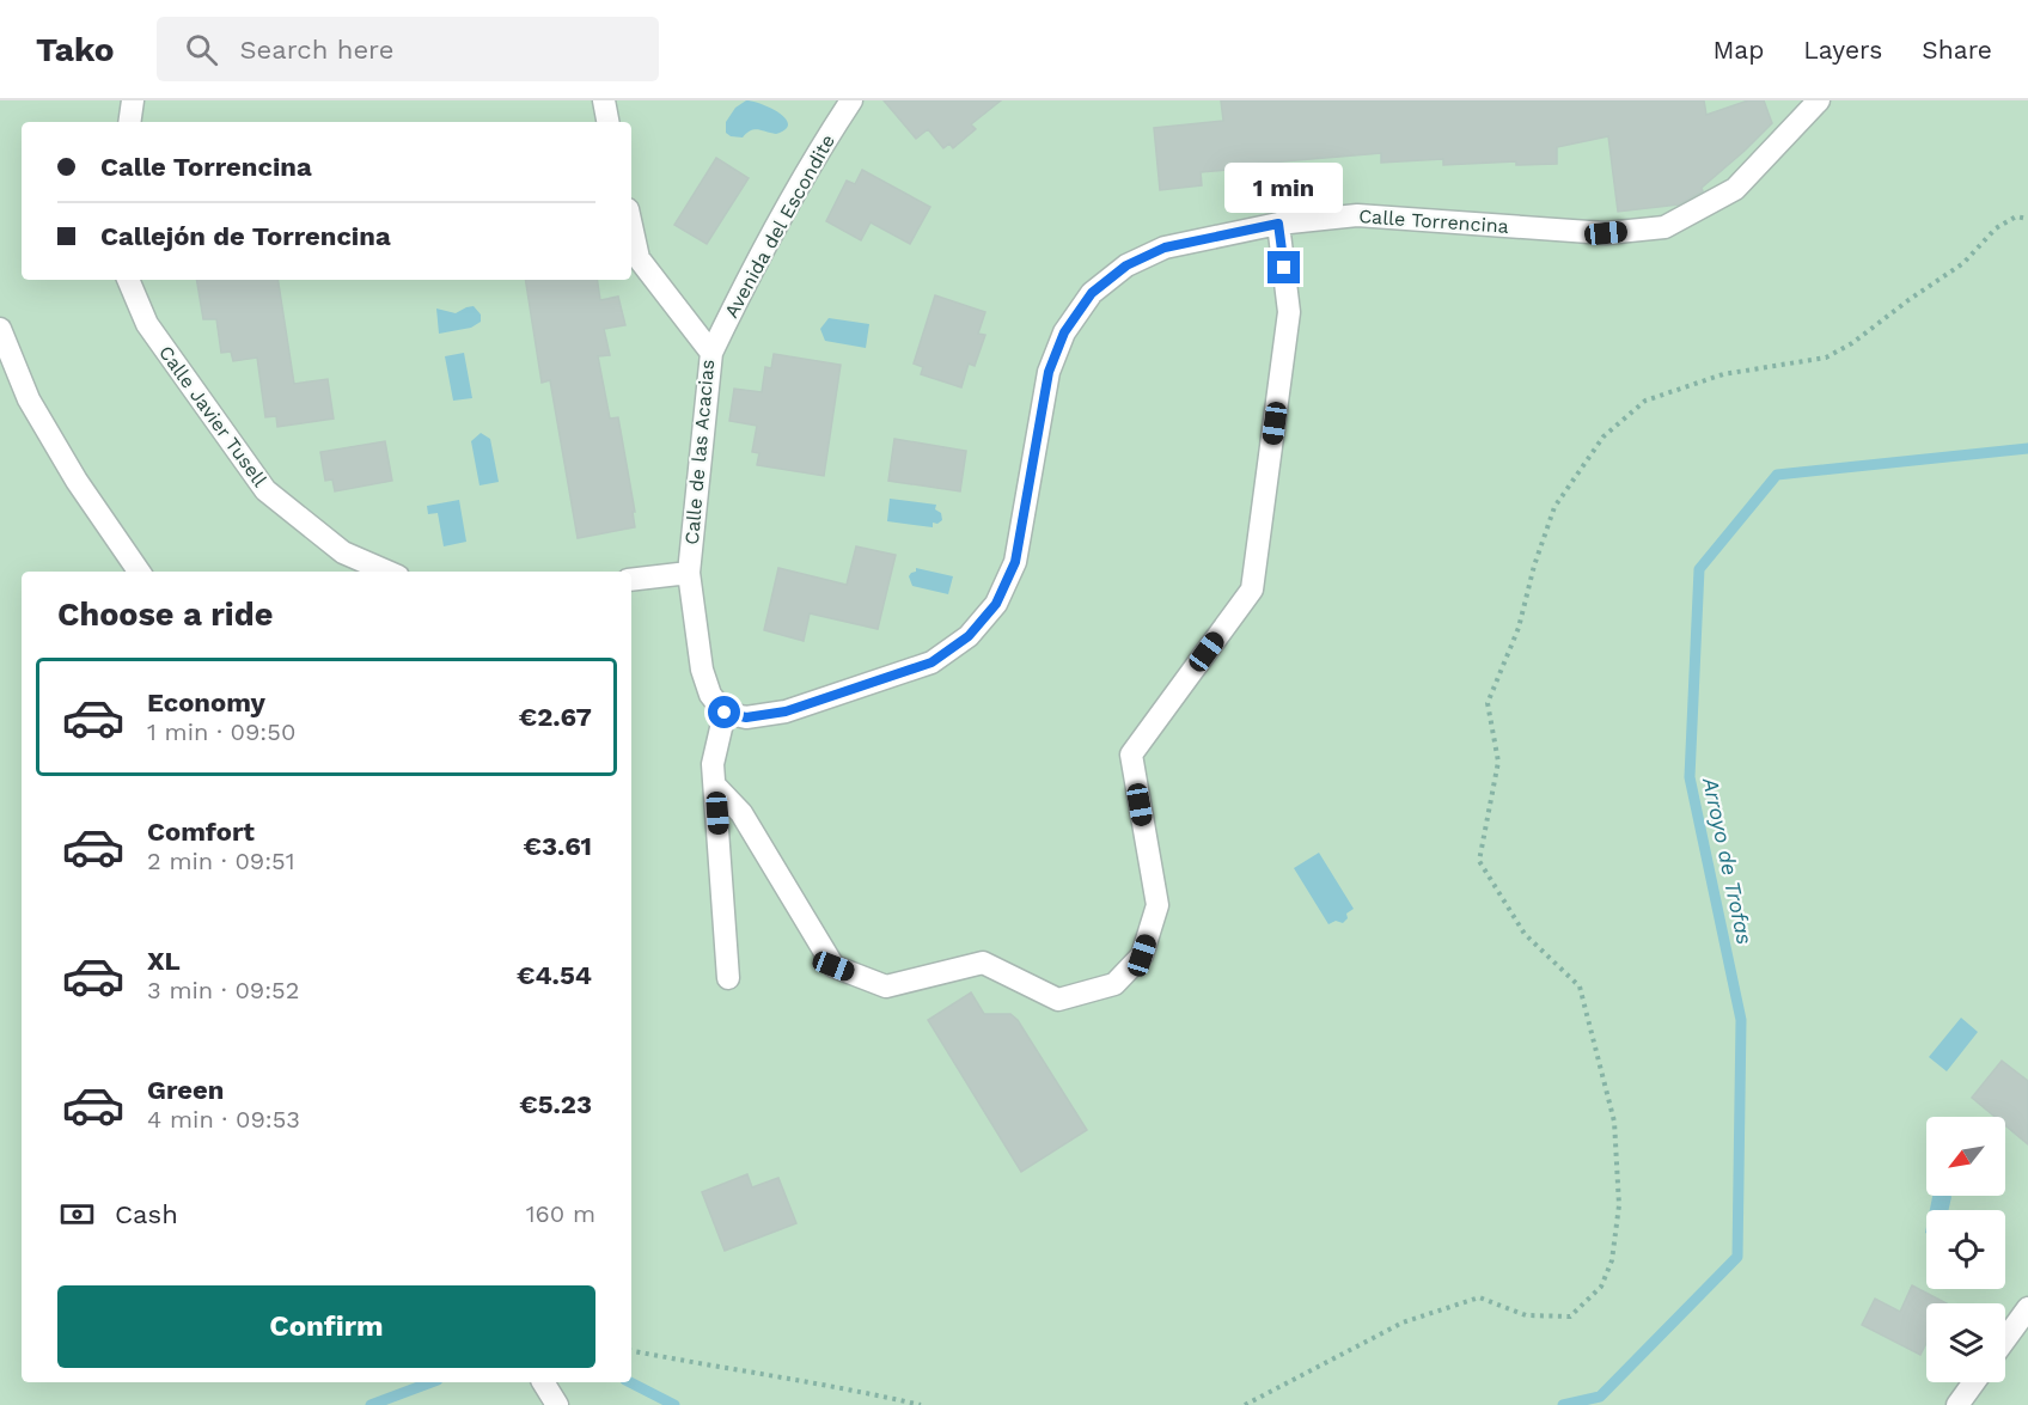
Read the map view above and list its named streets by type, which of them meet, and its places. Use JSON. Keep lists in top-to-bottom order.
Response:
{
  "streets": {
    "street": [
      "Calle Torrencina",
      "Avenida del Escondite",
      "Calle Javier Tusell",
      "Calle de las Acacias"
    ]
  },
  "crossings": [
    ["Calle Torrencina", "Calle de las Acacias"],
    ["Avenida del Escondite", "Calle de las Acacias"]
  ],
  "water": ["Arroyo de Trofas"],
  "north": "bottom left",
  "page": {
    "header": "Tako",
    "search": "Search here",
    "nav": ["Map", "Layers", "Share"],
    "banner": ["Calle Torrencina", "Callejón de Torrencina"],
    "bubble": "1 min",
    "heading": "Choose a ride",
    "list": [
      {
        "name": "Economy",
        "note": "1 min · 09:50",
        "value": "€2.67"
      },
      {
        "name": "Comfort",
        "note": "2 min · 09:51",
        "value": "€3.61"
      },
      {
        "name": "XL",
        "note": "3 min · 09:52",
        "value": "€4.54"
      },
      {
        "name": "Green",
        "note": "4 min · 09:53",
        "value": "€5.23"
      }
    ],
    "pay": ["Cash", "160 m"],
    "buttons": "Confirm"
  }
}
